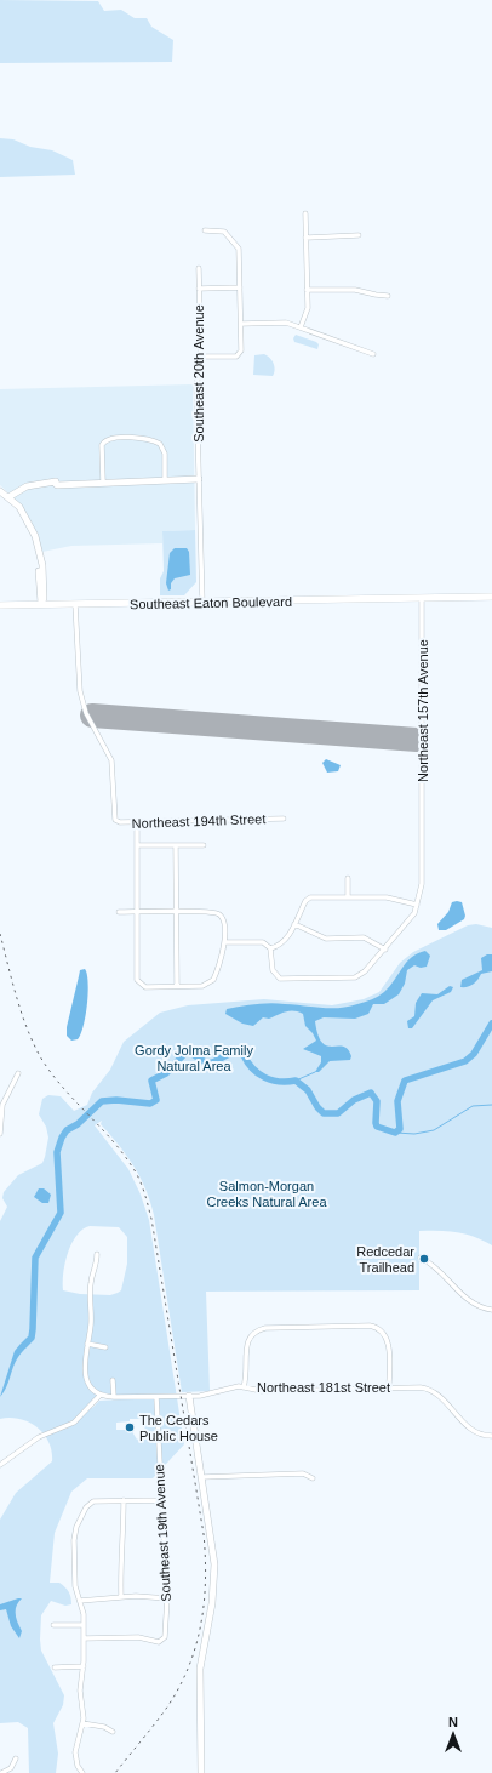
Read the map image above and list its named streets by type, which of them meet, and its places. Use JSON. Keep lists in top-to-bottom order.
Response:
{
  "streets": {
    "main road": ["Southeast Eaton Boulevard"],
    "street": [
      "Southeast 20th Avenue",
      "Northeast 157th Avenue",
      "Northeast 194th Street",
      "Northeast 181st Street",
      "Southeast 19th Avenue"
    ]
  },
  "crossings": [
    ["Southeast 20th Avenue", "Southeast Eaton Boulevard"],
    ["Southeast Eaton Boulevard", "Northeast 157th Avenue"],
    ["Southeast Eaton Boulevard", "Northeast 194th Street"],
    ["Northeast 181st Street", "Southeast 19th Avenue"]
  ],
  "parks": ["Gordy Jolma Family Natural Area", "Salmon-Morgan Creeks Natural Area"],
  "places": ["Redcedar Trailhead", "The Cedars Public House"],
  "north": "top"
}
